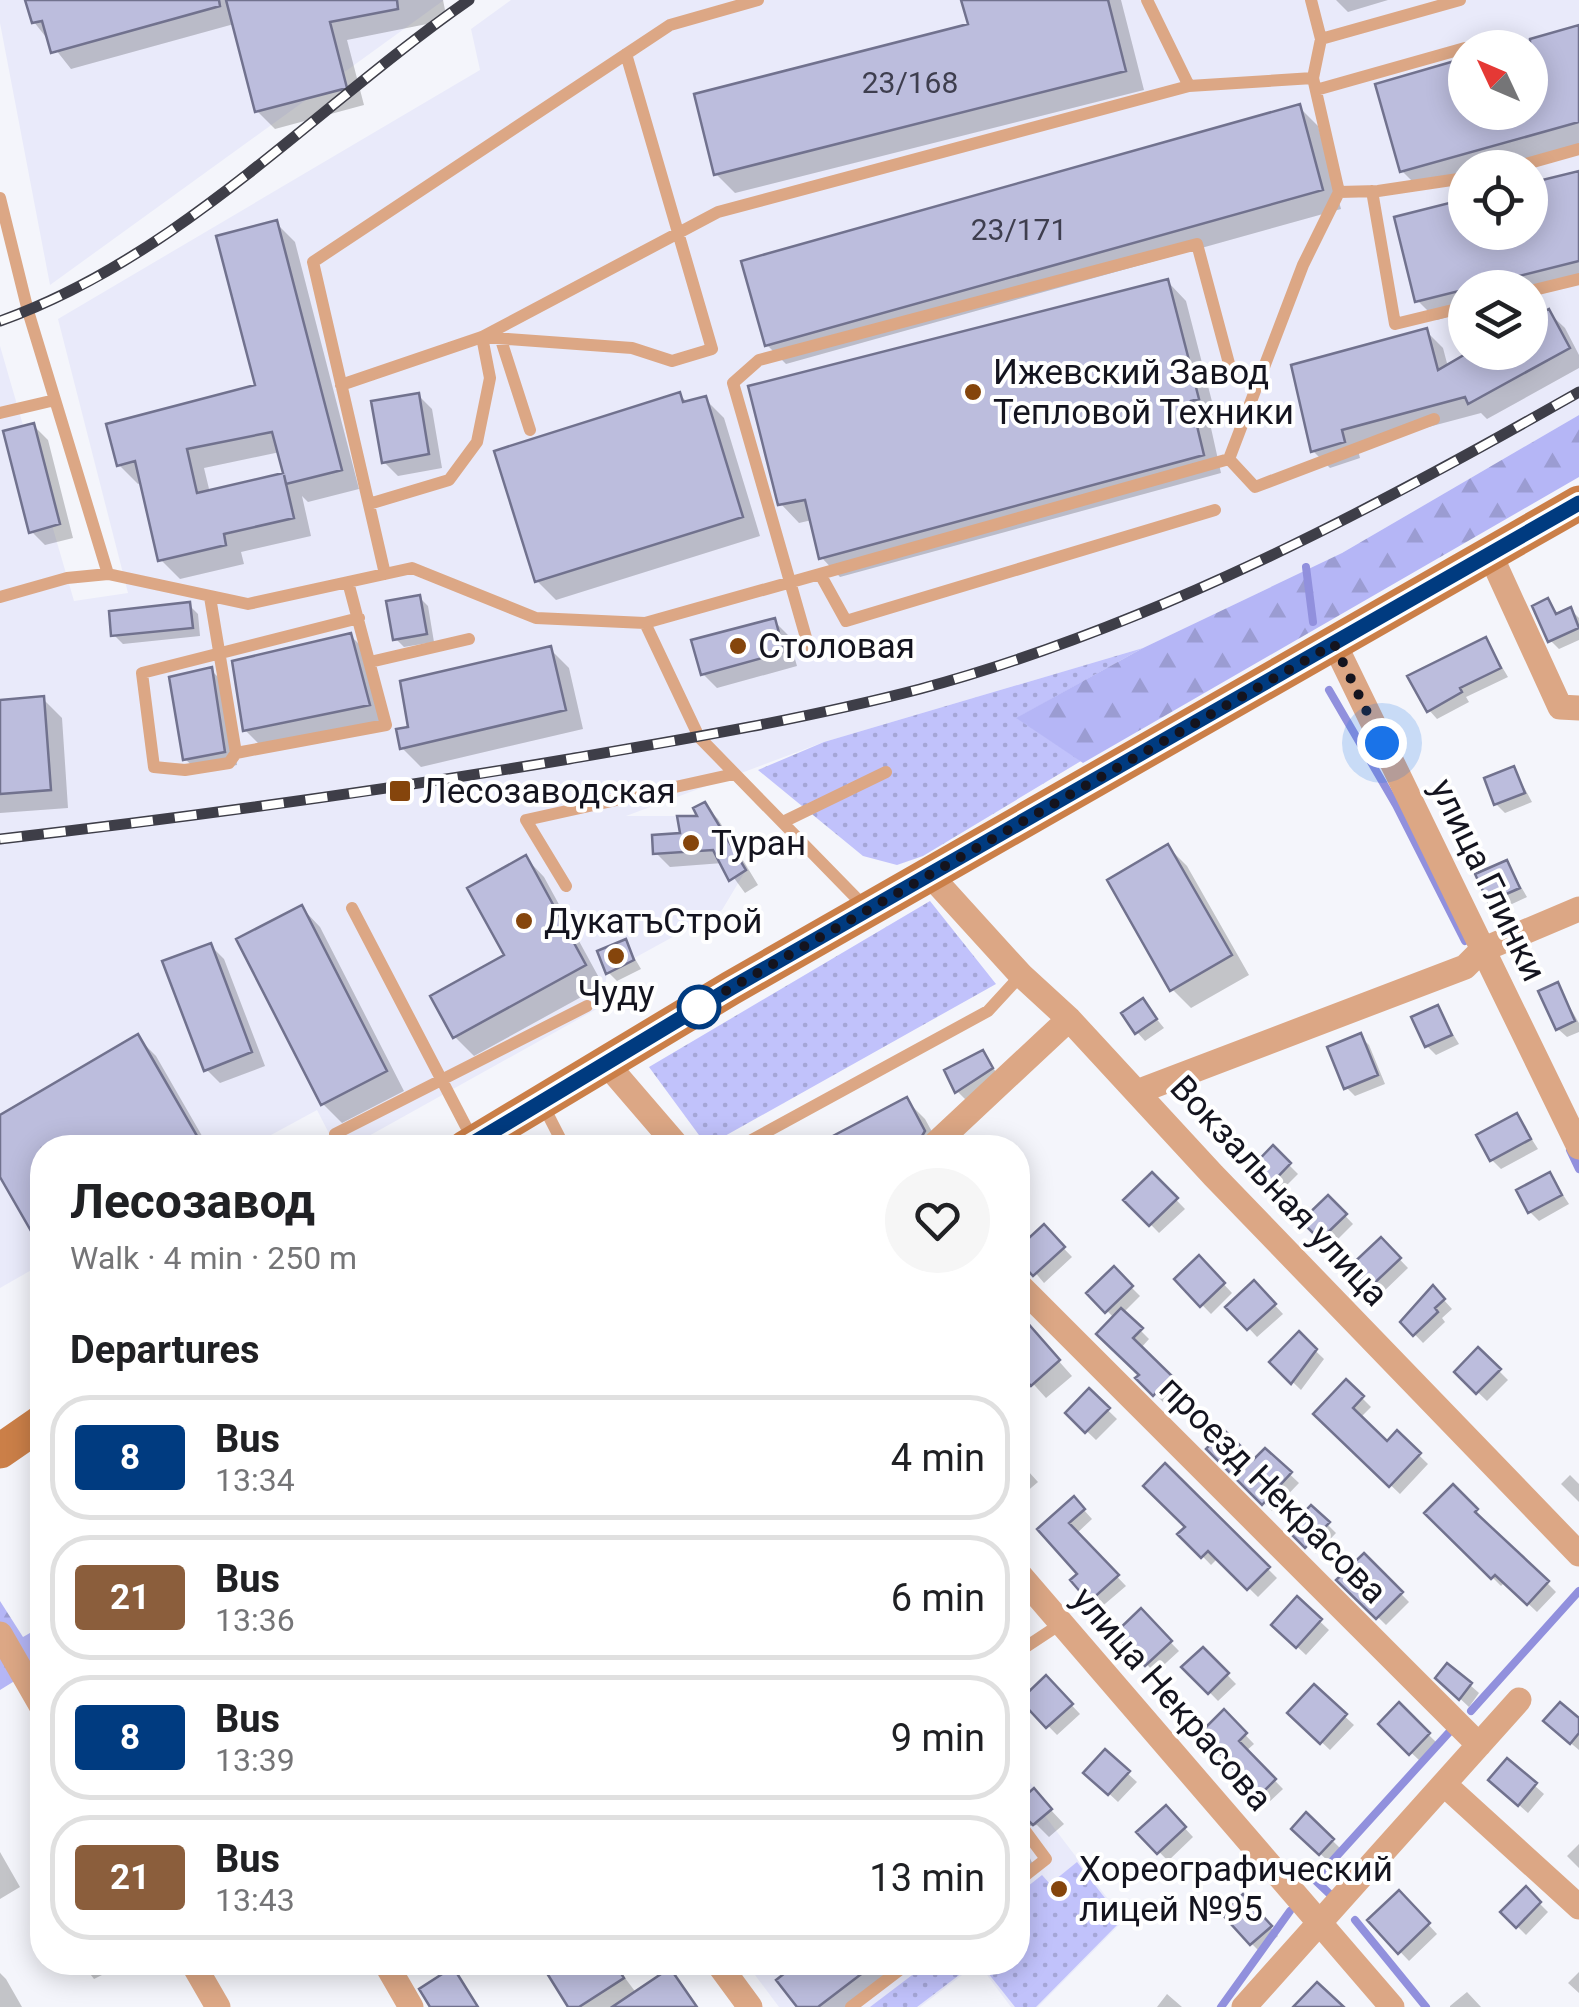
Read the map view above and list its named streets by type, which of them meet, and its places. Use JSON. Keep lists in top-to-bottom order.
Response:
{
  "streets": {
    "street": [
      "улица Глинки",
      "Вокзальная улица",
      "проезд Некрасова",
      "улица Некрасова"
    ]
  },
  "places": {
    "other": [
      "Ижевский Завод Тепловой Техники",
      "Столовая",
      "Туран",
      "ДукатъСтрой",
      "Чуду",
      "Хореографический лицей №95"
    ],
    "transit": ["Лесозаводская"]
  },
  "lines": ["bus line 8"],
  "house_numbers": ["23/168", "23/171"],
  "north": "top left",
  "page": {
    "heading": [
      ["Лесозавод", "Walk · 4 min · 250 m"],
      "Departures"
    ],
    "list": [
      {
        "mark": "8",
        "name": "Bus",
        "note": "13:34",
        "value": "4 min"
      },
      {
        "mark": "21",
        "name": "Bus",
        "note": "13:36",
        "value": "6 min"
      },
      {
        "mark": "8",
        "name": "Bus",
        "note": "13:39",
        "value": "9 min"
      },
      {
        "mark": "21",
        "name": "Bus",
        "note": "13:43",
        "value": "13 min"
      }
    ]
  }
}
